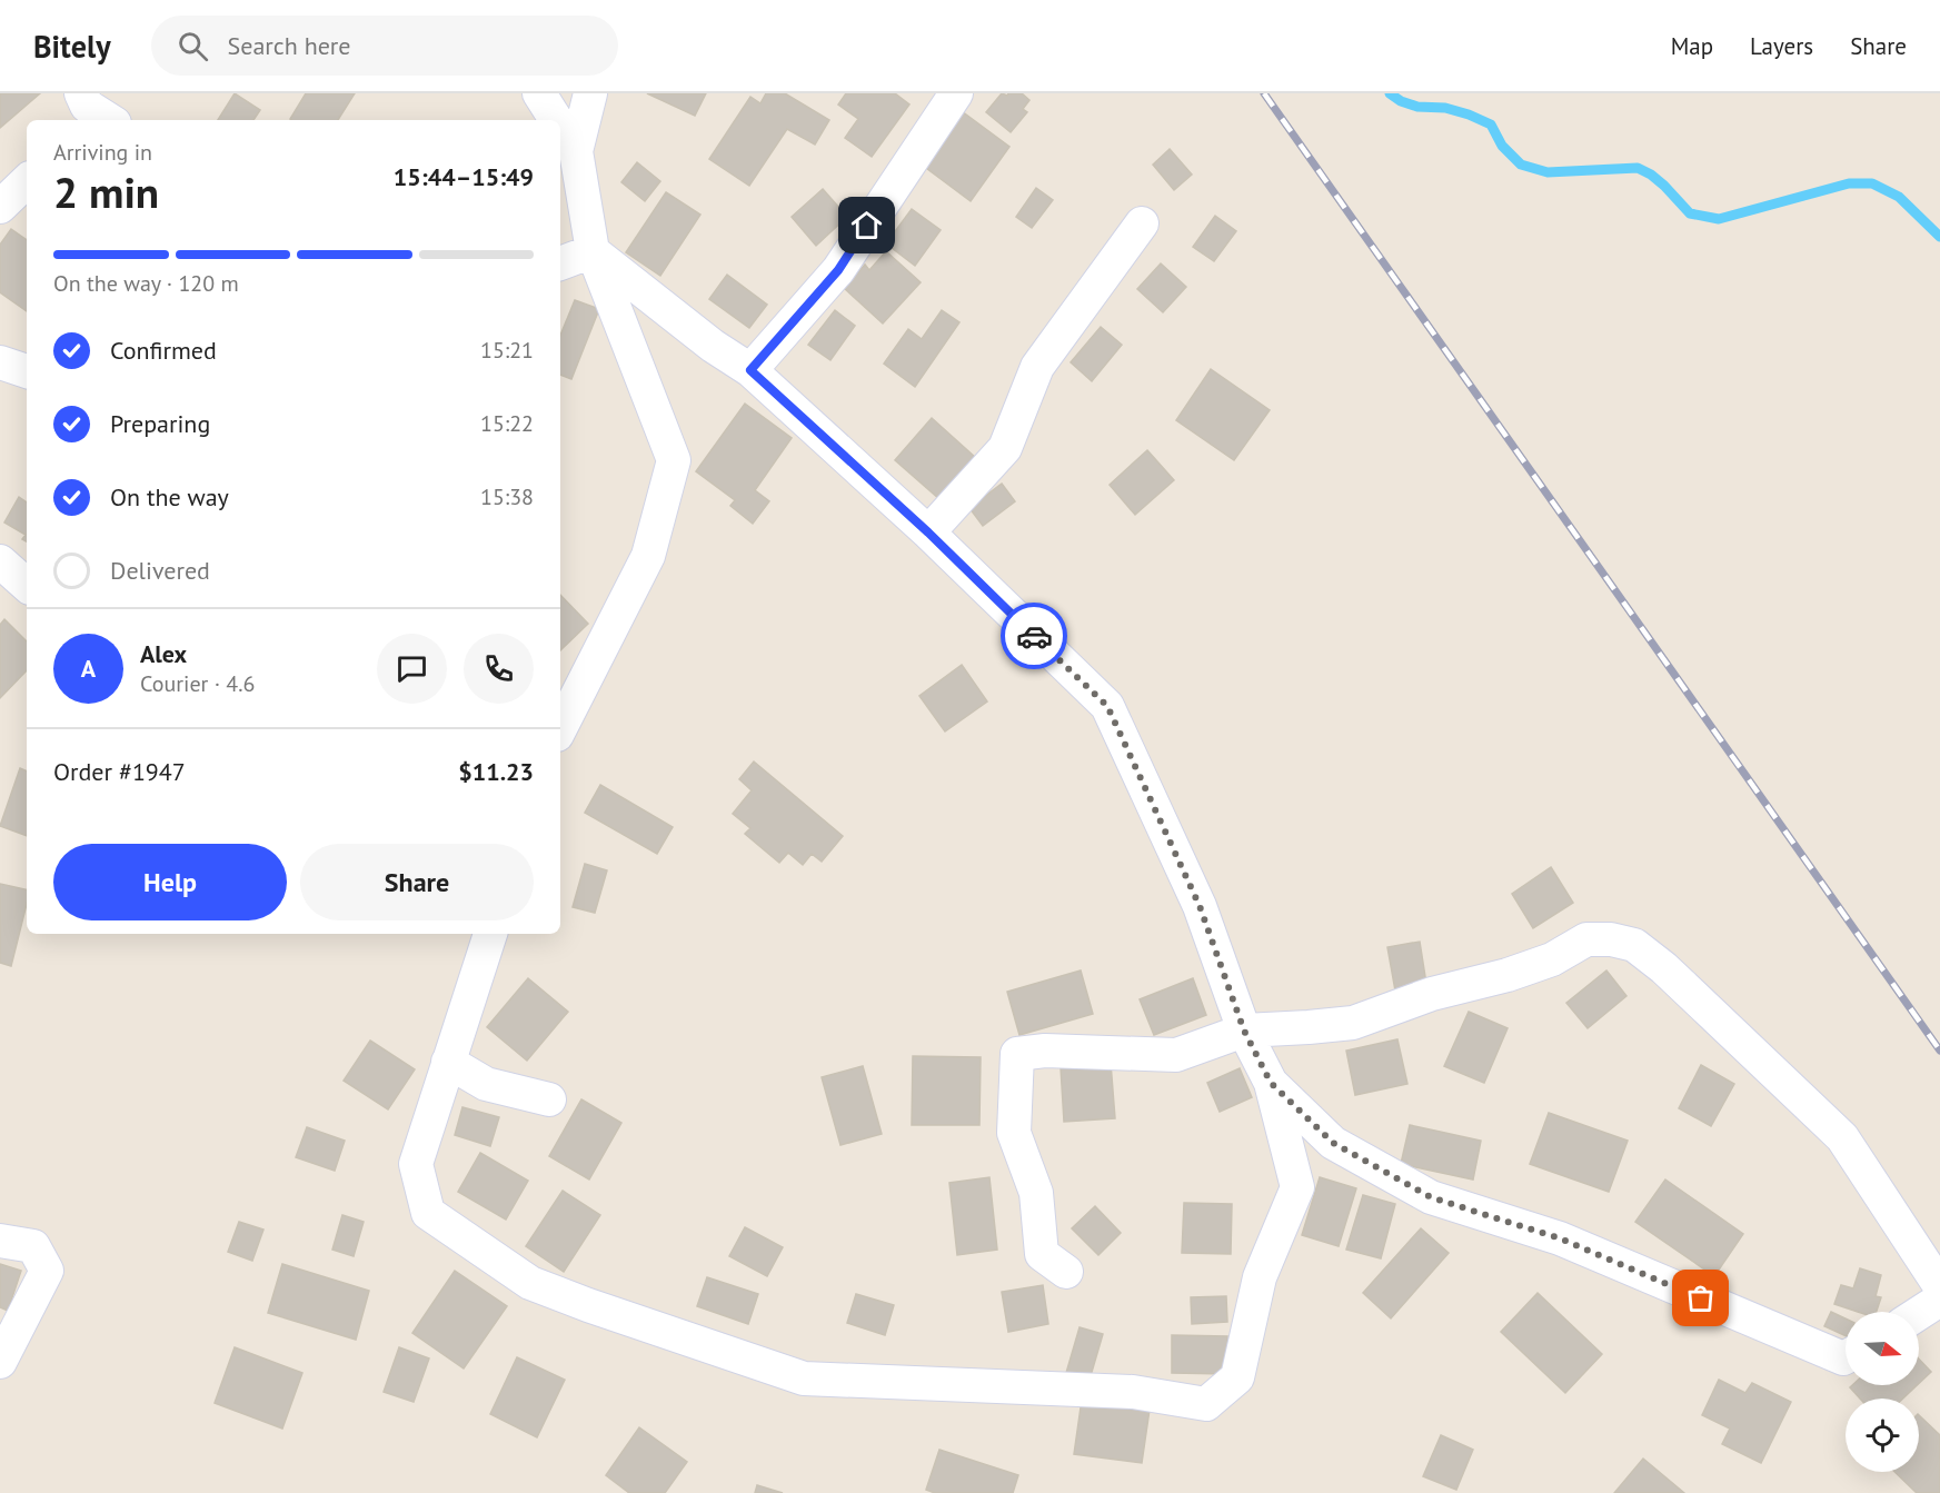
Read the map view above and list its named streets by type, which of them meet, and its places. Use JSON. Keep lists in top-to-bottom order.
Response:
{
  "north": "right",
  "page": {
    "header": "Bitely",
    "search": "Search here",
    "nav": ["Map", "Layers", "Share"],
    "heading": ["2 min", "Arriving in", "15:44–15:49"],
    "panel": [
      "Alex",
      "Courier · 4.6",
      "Order #1947",
      "$11.23"
    ],
    "bar": "On the way · 120 m",
    "list": [
      ["Confirmed", "15:21"],
      ["Preparing", "15:22"],
      ["On the way", "15:38"],
      "Delivered"
    ],
    "round": "A",
    "buttons": ["Help", "Share"]
  }
}
